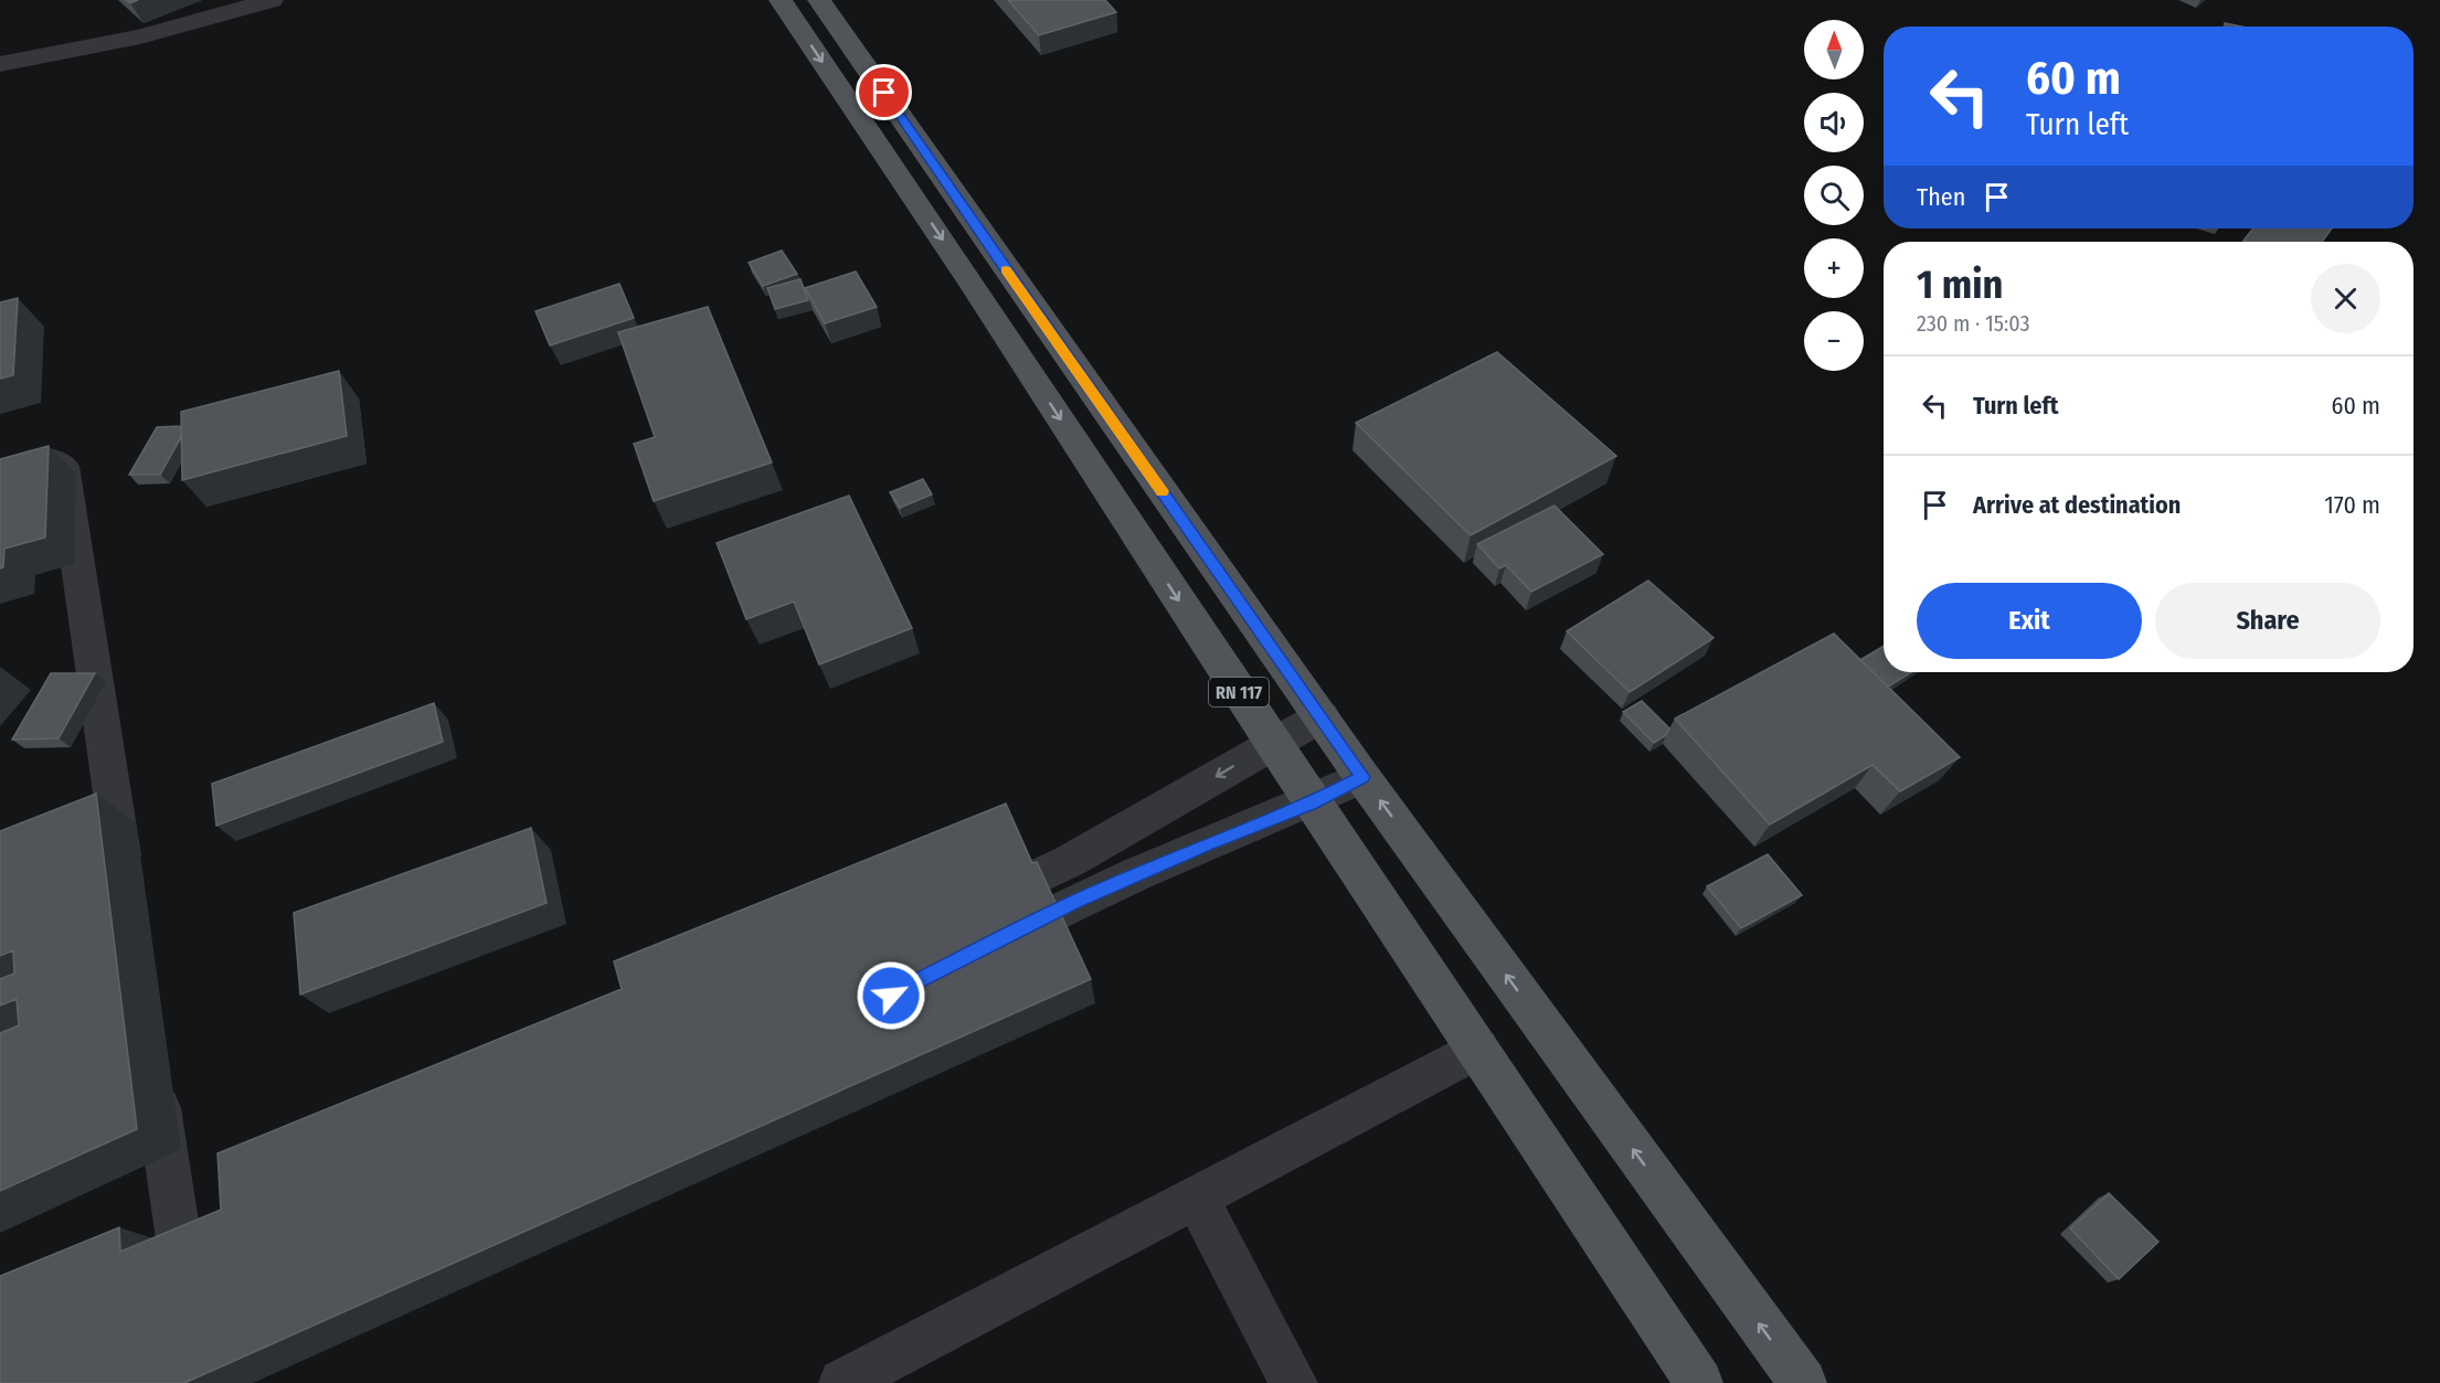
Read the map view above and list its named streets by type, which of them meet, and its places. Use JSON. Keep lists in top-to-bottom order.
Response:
{
  "streets": {
    "main road": ["RN 117"]
  },
  "north": "top",
  "page": {
    "map_buttons": ["+", "−"],
    "turn": ["60 m", "Turn left"],
    "then": "Then",
    "heading": ["1 min", "230 m · 15:03"],
    "list": [
      {
        "name": "Turn left",
        "value": "60 m"
      },
      {
        "name": "Arrive at destination",
        "value": "170 m"
      }
    ],
    "buttons": ["Exit", "Share"]
  }
}
